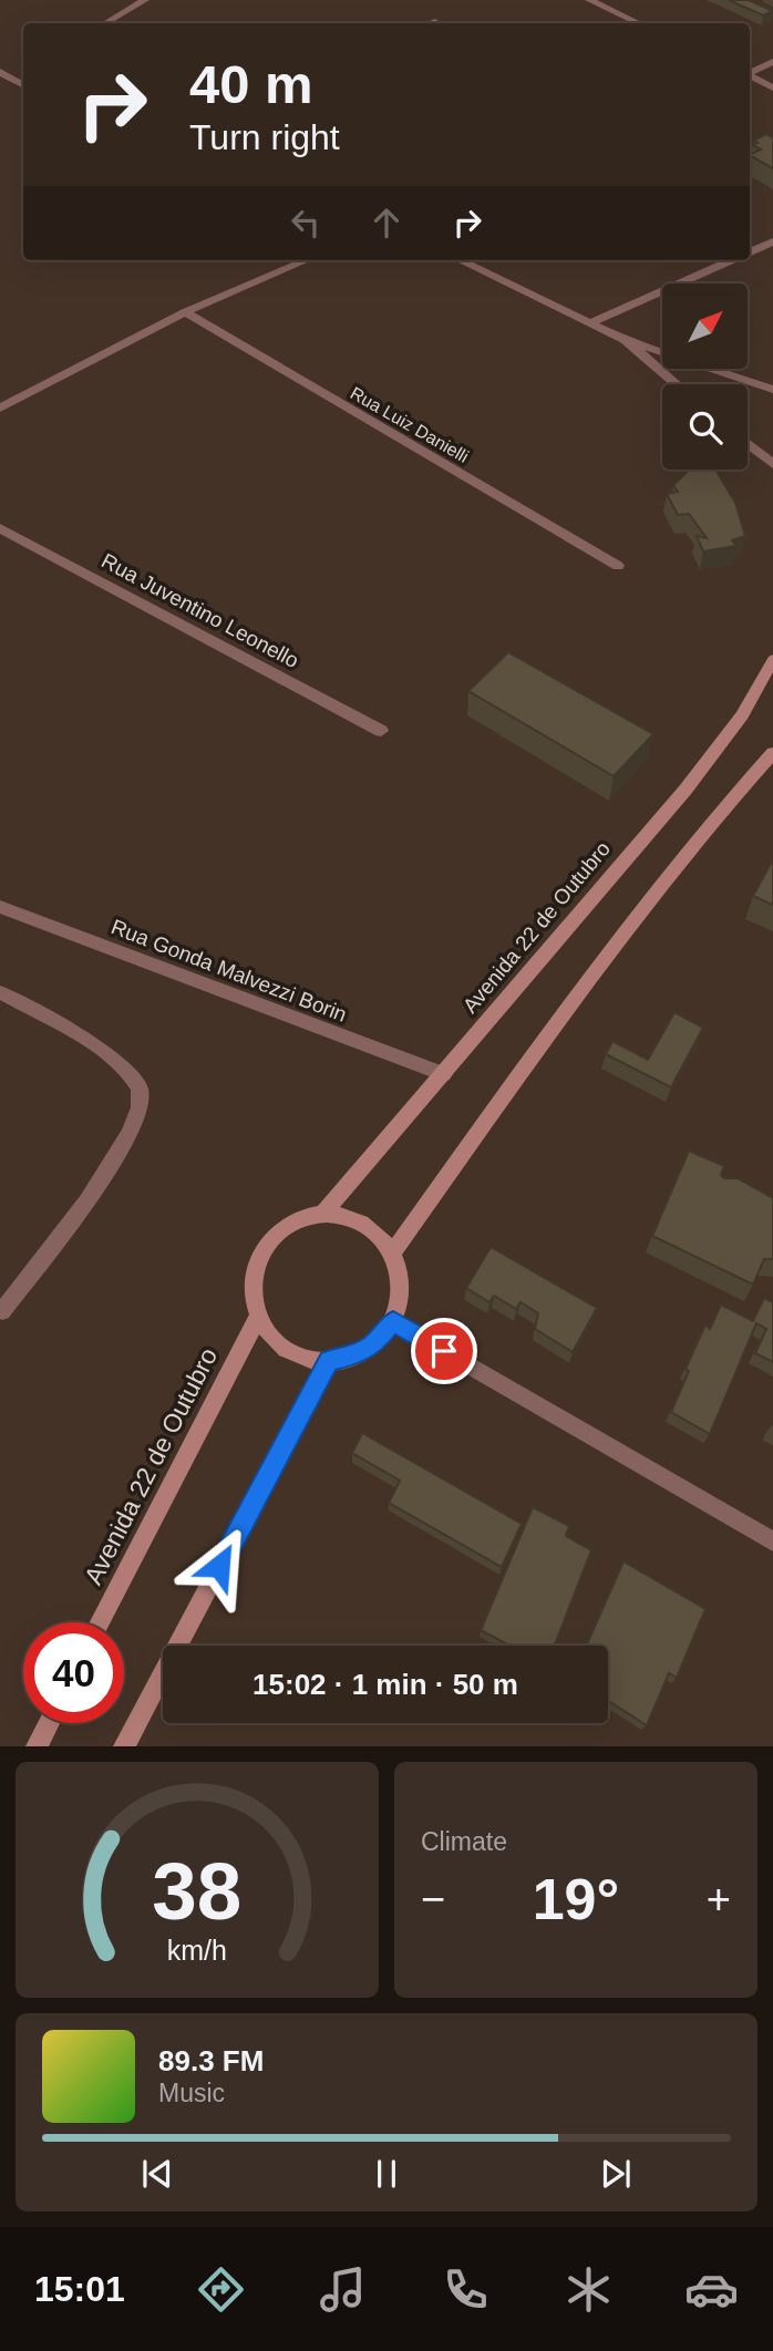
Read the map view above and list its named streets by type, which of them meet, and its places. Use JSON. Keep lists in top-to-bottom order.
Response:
{
  "streets": {
    "street": [
      "Rua Luiz Danielli",
      "Rua Juventino Leonello",
      "Avenida 22 de Outubro",
      "Rua Gonda Malvezzi Borin"
    ]
  },
  "crossings": [
    ["Avenida 22 de Outubro", "Rua Gonda Malvezzi Borin"]
  ],
  "north": "top right",
  "page": {
    "turn": ["40 m", "Turn right"],
    "limit": "40",
    "trip": "15:02 · 1 min · 50 m",
    "tile": "Climate",
    "heat": ["−", "19°", "+"],
    "song": ["89.3 FM", "Music"],
    "tabs": "15:01",
    "gauge": ["38", "km/h"]
  }
}
